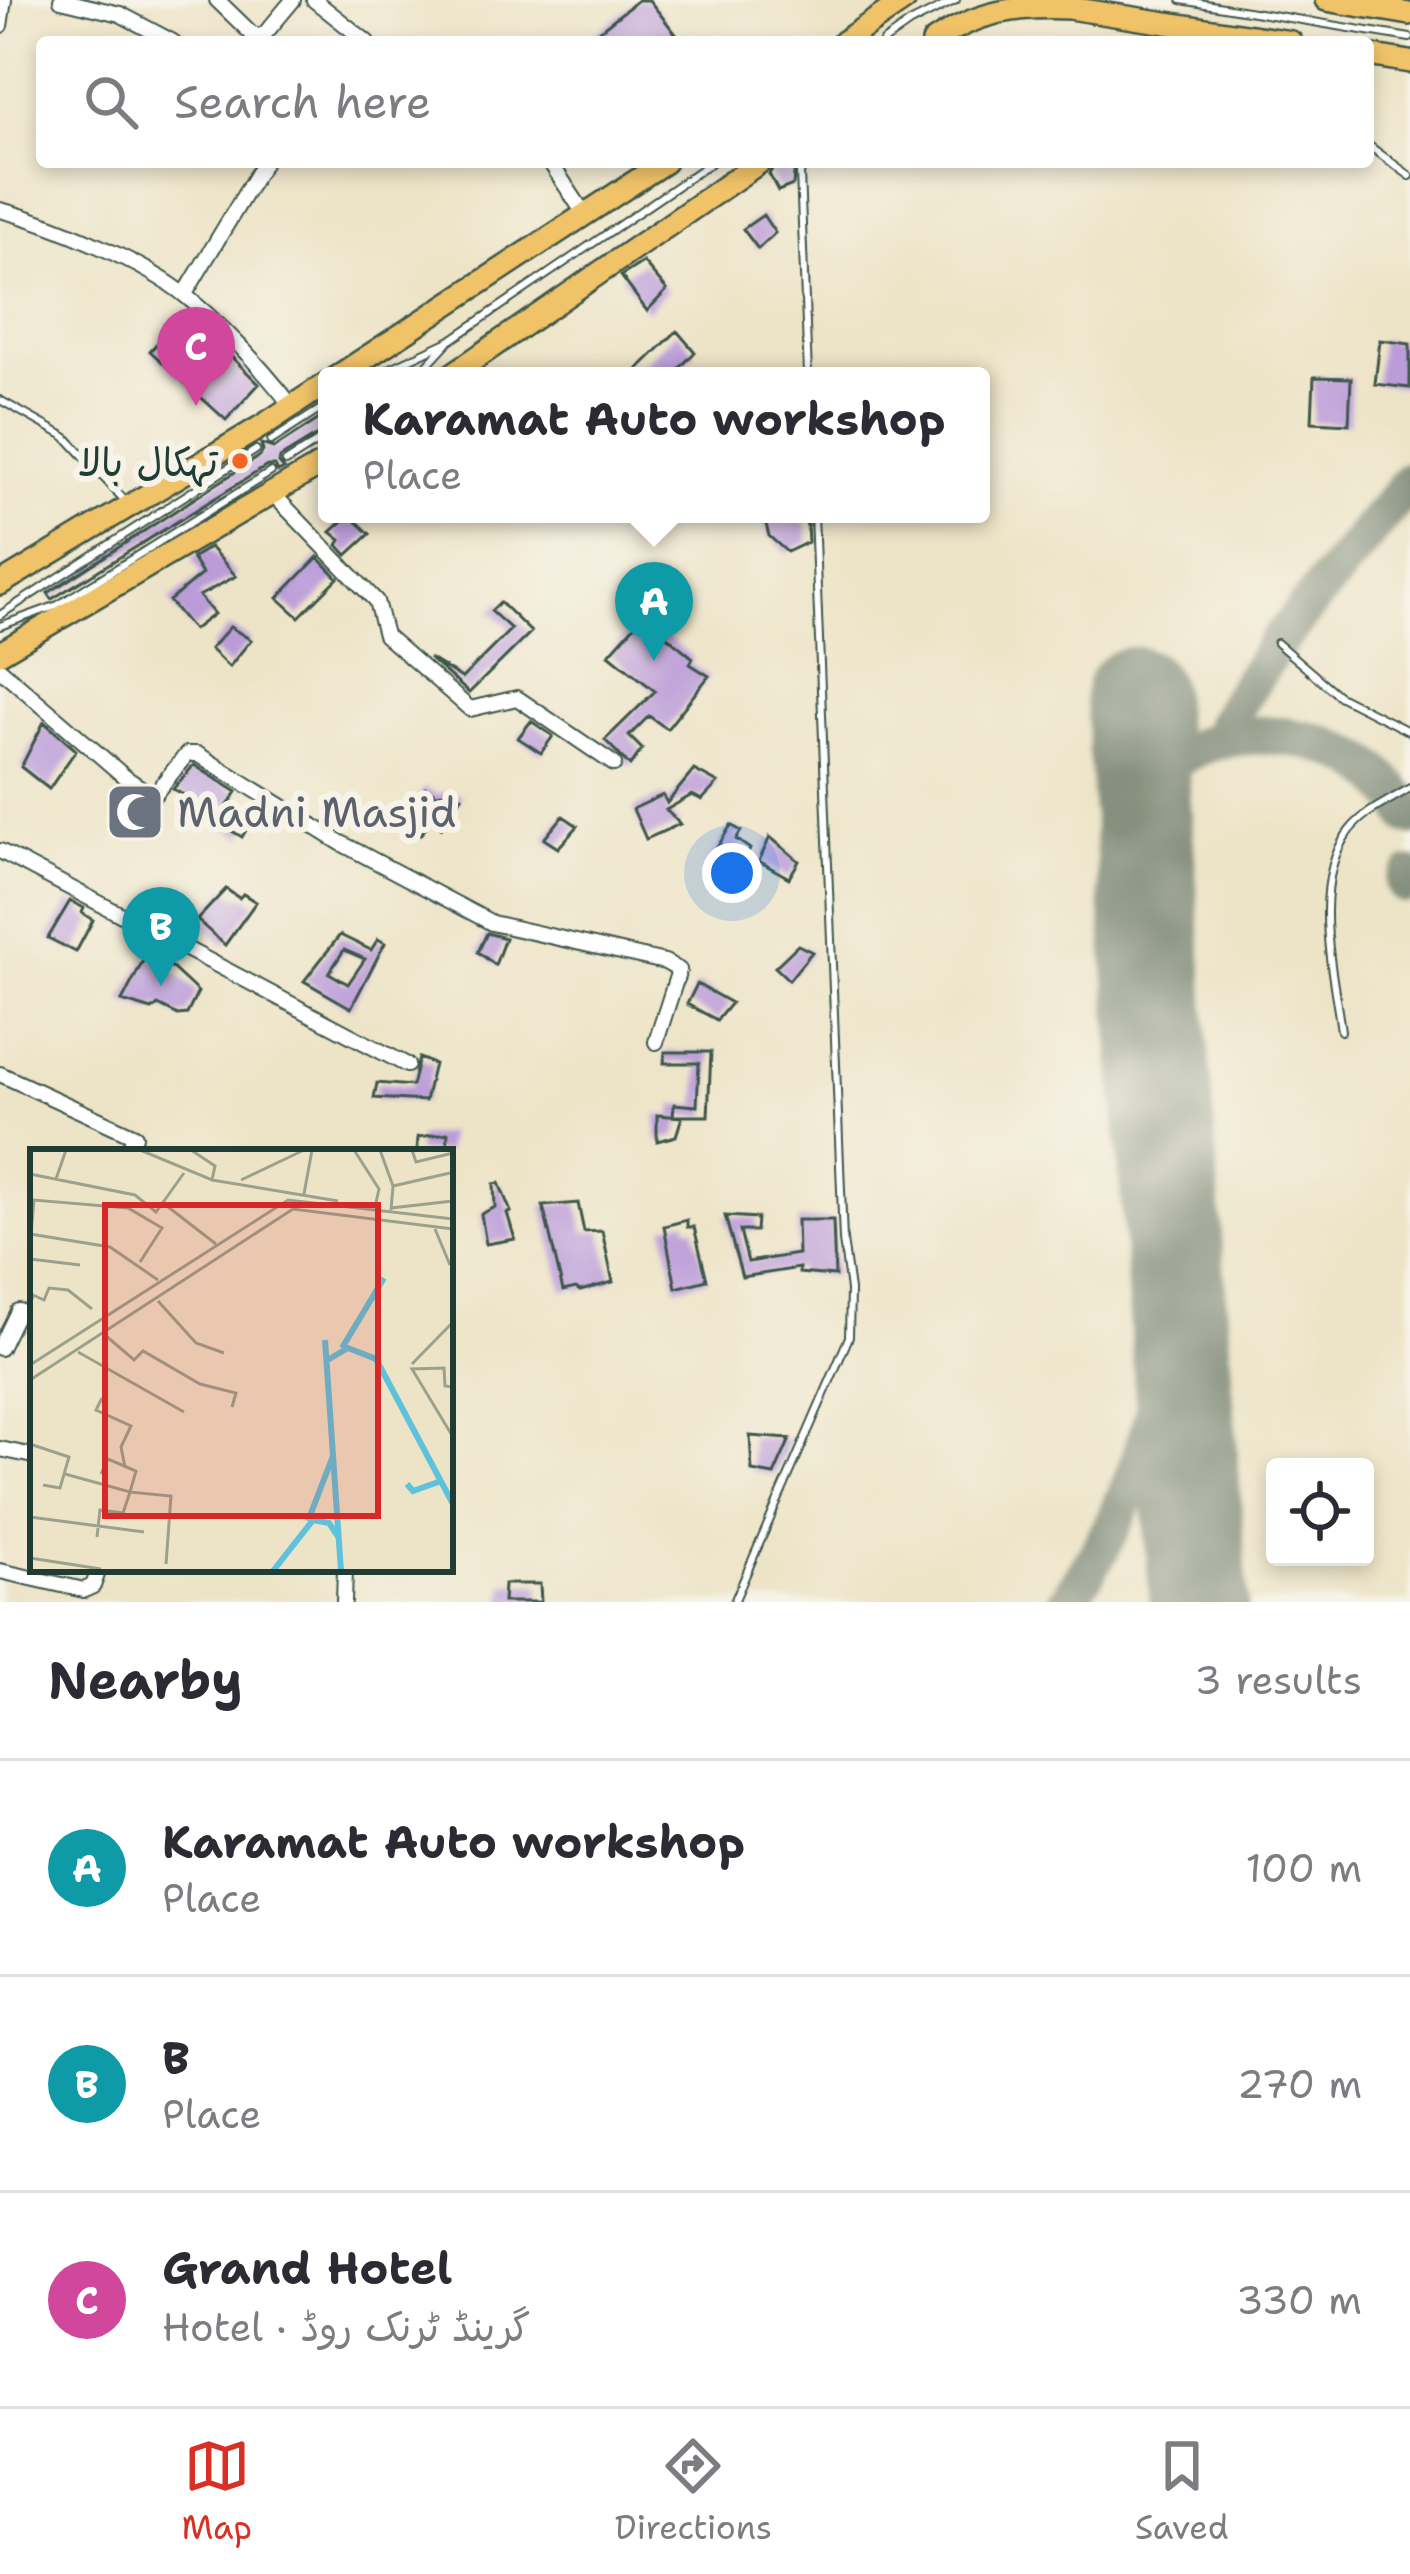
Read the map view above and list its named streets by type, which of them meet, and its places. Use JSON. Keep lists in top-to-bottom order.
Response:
{
  "places": {
    "other": ["تہکال بالا"],
    "mosque": ["Madni Masjid"]
  },
  "page": {
    "search": "Search here",
    "pins": ["C", "A", "B"],
    "popup": ["Karamat Auto workshop", "Place"],
    "heading": ["Nearby", "3 results"],
    "list": [
      {
        "mark": "A",
        "name": "Karamat Auto workshop",
        "note": "Place",
        "value": "100 m"
      },
      {
        "mark": "B",
        "name": "B",
        "note": "Place",
        "value": "270 m"
      },
      {
        "mark": "C",
        "name": "Grand Hotel",
        "note": "Hotel · گرینڈ ٹرنک روڈ",
        "value": "330 m"
      }
    ],
    "nav": ["Map", "Directions", "Saved"]
  }
}
